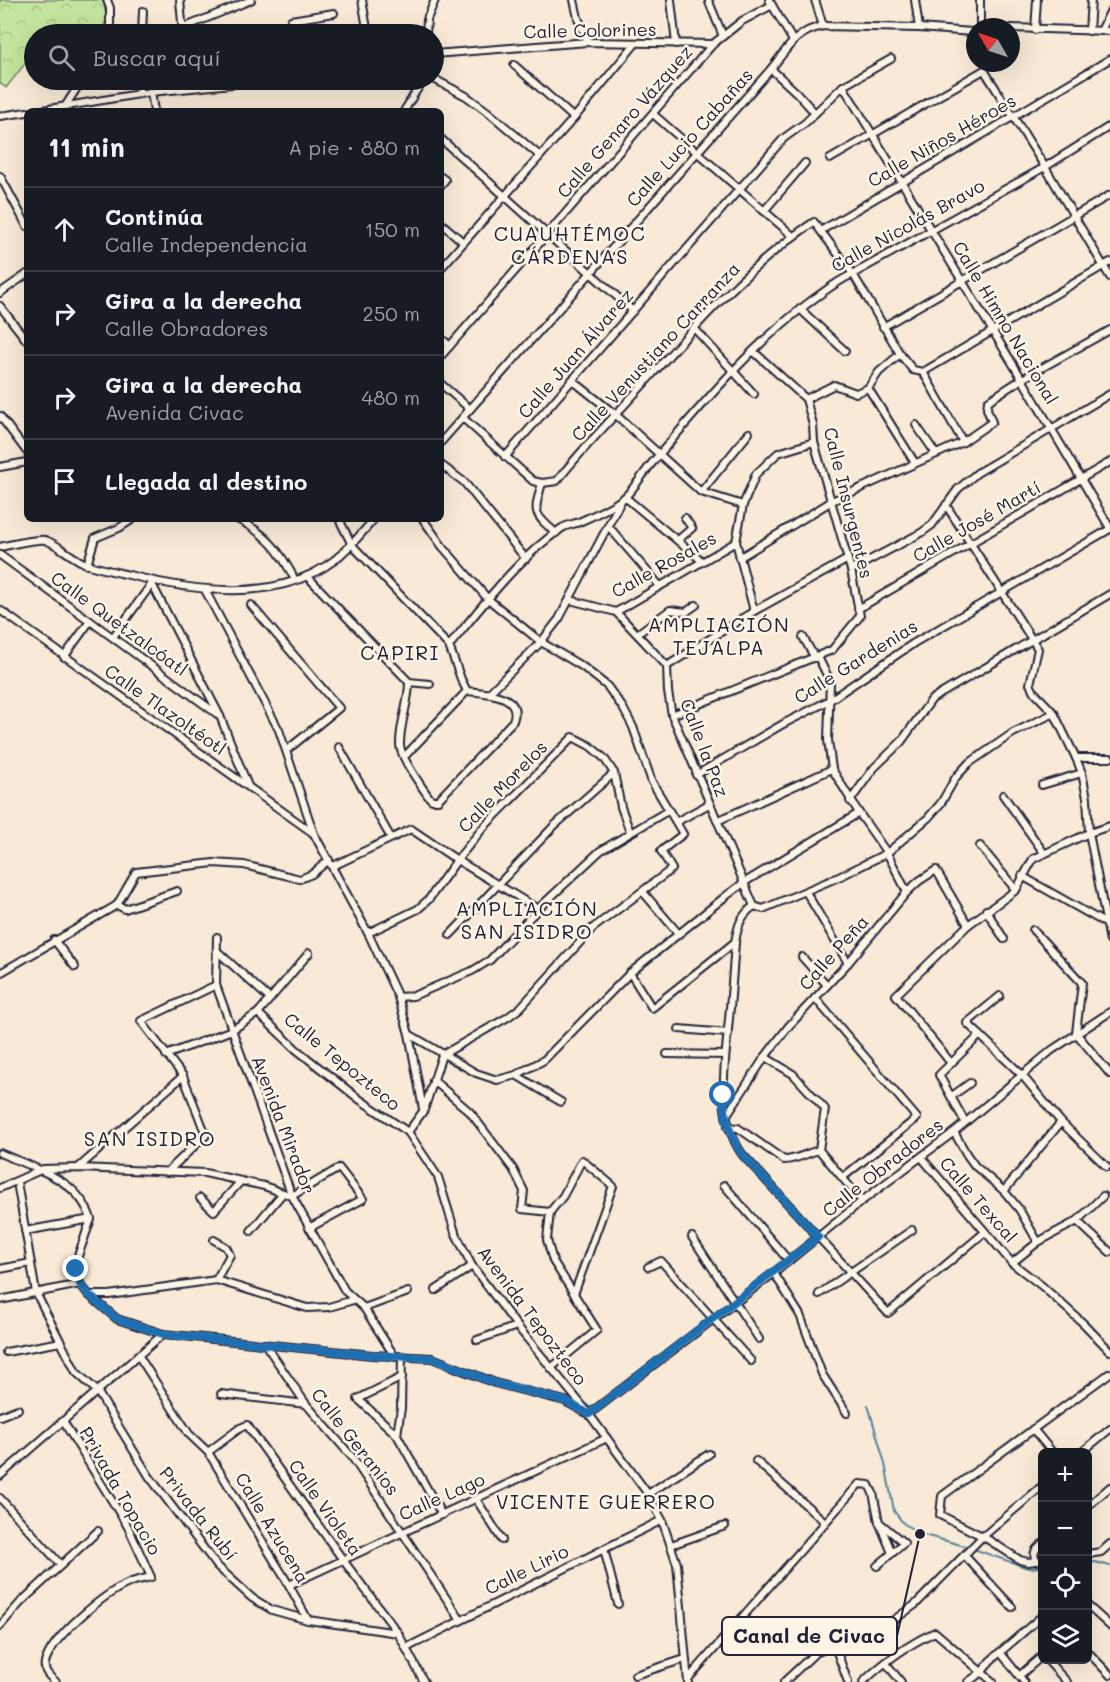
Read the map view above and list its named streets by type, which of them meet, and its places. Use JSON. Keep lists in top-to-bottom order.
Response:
{
  "streets": {
    "street": [
      "Calle Colorines",
      "Calle Genaro Vázquez",
      "Calle Lucio Cabañas",
      "Calle Niños Héroes",
      "Calle Nicolás Bravo",
      "Calle Himno Nacional",
      "Calle Venustiano Carranza",
      "Calle Juan Álvarez",
      "Calle Insurgentes",
      "Calle José Martí",
      "Calle Rosales",
      "Calle Quetzalcóatl",
      "Calle Gardenias",
      "Calle Tlazoltéotl",
      "Calle la Paz",
      "Calle Morelos",
      "Calle Peña",
      "Calle Tepozteco",
      "Avenida Mirador",
      "Calle Obradores",
      "Calle Texcal",
      "Avenida Tepozteco",
      "Calle Geranios",
      "Privada Topacio",
      "Calle Lago",
      "Calle Violeta",
      "Privada Rubí",
      "Calle Azucena",
      "Calle Lirio"
    ]
  },
  "crossings": [
    ["Calle Colorines", "Calle Genaro Vázquez"],
    ["Calle Niños Héroes", "Calle Himno Nacional"],
    ["Calle Niños Héroes", "Calle Venustiano Carranza"],
    ["Calle Nicolás Bravo", "Calle Himno Nacional"],
    ["Calle Himno Nacional", "Calle Juan Álvarez"],
    ["Calle Himno Nacional", "Calle José Martí"],
    ["Calle Himno Nacional", "Calle Gardenias"],
    ["Calle Insurgentes", "Calle José Martí"],
    ["Calle Gardenias", "Calle la Paz"],
    ["Calle Tepozteco", "Avenida Tepozteco"],
    ["Calle Obradores", "Calle Texcal"],
    ["Calle Obradores", "Avenida Tepozteco"],
    ["Avenida Tepozteco", "Calle Lago"],
    ["Avenida Tepozteco", "Calle Lirio"],
    ["Calle Geranios", "Calle Lago"],
    ["Calle Geranios", "Calle Lirio"],
    ["Calle Lago", "Calle Violeta"],
    ["Calle Lago", "Calle Azucena"],
    ["Calle Violeta", "Calle Azucena"],
    ["Calle Violeta", "Calle Lirio"],
    ["Privada Rubí", "Calle Azucena"]
  ],
  "districts": [
    "CUAUHTÉMOC CÁRDENAS",
    "AMPLIACIÓN TEJALPA",
    "CAPIRI",
    "AMPLIACIÓN SAN ISIDRO",
    "SAN ISIDRO",
    "VICENTE GUERRERO"
  ],
  "places": ["Canal de Civac"],
  "north": "top left",
  "page": {
    "search": "Buscar aquí",
    "heading": ["11 min", "A pie · 880 m"],
    "list": [
      ["Continúa", "Calle Independencia", "150 m"],
      ["Gira a la derecha", "Calle Obradores", "250 m"],
      ["Gira a la derecha", "Avenida Civac", "480 m"],
      "Llegada al destino"
    ],
    "map_buttons": ["+", "−"]
  }
}
